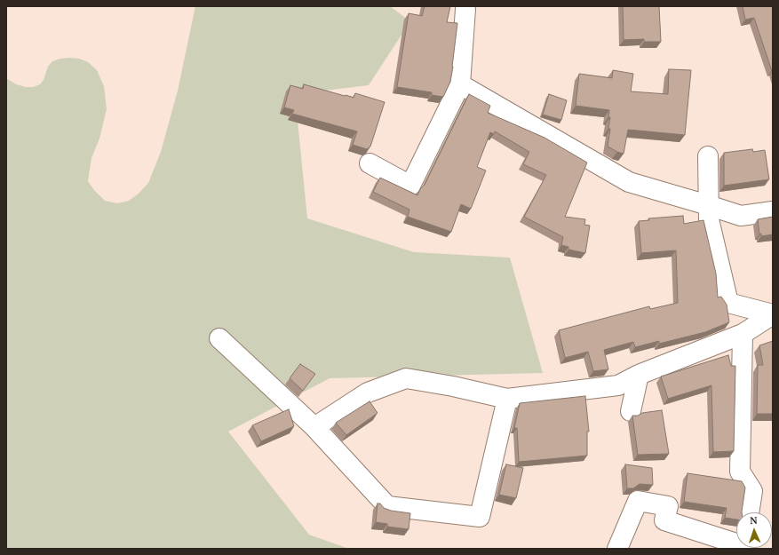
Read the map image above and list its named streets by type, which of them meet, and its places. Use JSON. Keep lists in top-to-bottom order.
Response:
{
  "north": "top"
}
